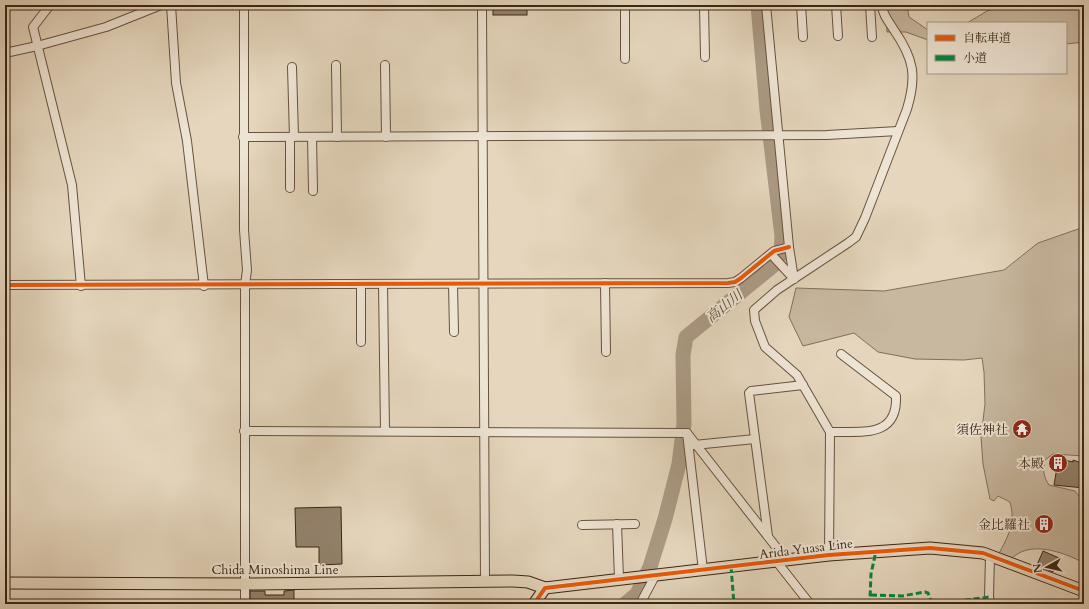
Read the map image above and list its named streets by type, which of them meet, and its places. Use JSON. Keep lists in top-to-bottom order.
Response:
{
  "streets": {
    "main road": ["Arida Yuasa Line", "Chida Minoshima Line"]
  },
  "crossings": [
    ["Arida Yuasa Line", "Chida Minoshima Line"]
  ],
  "water": ["高山川"],
  "places": {
    "temple": ["須佐神社"],
    "building": ["本殿", "金比羅社"]
  },
  "legend": ["自転車道", "小道"],
  "north": "left"
}
